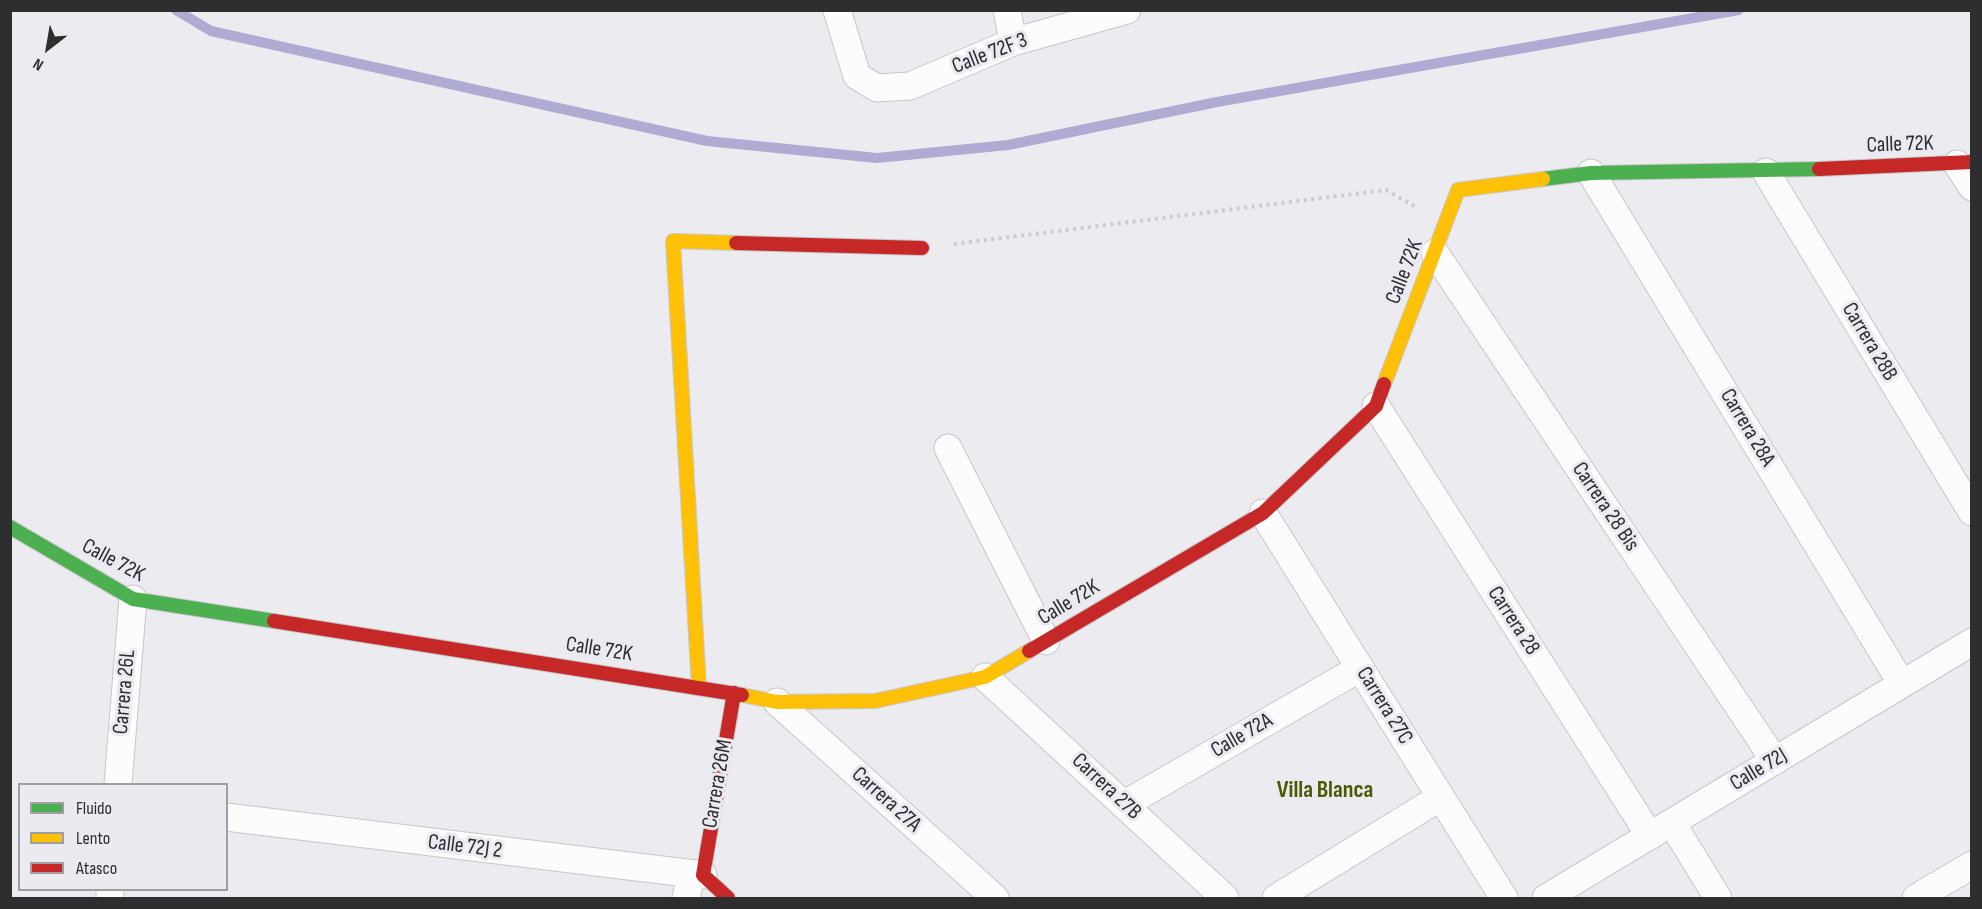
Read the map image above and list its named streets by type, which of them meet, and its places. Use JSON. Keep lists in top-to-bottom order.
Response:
{
  "streets": {
    "street": [
      "Calle 72F 3",
      "Calle 72K",
      "Carrera 28B",
      "Carrera 28A",
      "Carrera 28 Bis",
      "Carrera 28",
      "Carrera 26L",
      "Carrera 27C",
      "Calle 72A",
      "Calle 72J",
      "Carrera 26M",
      "Carrera 27B",
      "Carrera 27A",
      "Calle 72J 2"
    ]
  },
  "crossings": [
    ["Calle 72K", "Carrera 28B"],
    ["Calle 72K", "Carrera 28A"],
    ["Calle 72K", "Carrera 28 Bis"],
    ["Calle 72K", "Carrera 28"],
    ["Calle 72K", "Carrera 26L"],
    ["Calle 72K", "Carrera 27C"],
    ["Calle 72K", "Carrera 26M"],
    ["Calle 72K", "Carrera 27B"],
    ["Calle 72K", "Carrera 27A"],
    ["Carrera 28A", "Calle 72J"],
    ["Carrera 28 Bis", "Calle 72J"],
    ["Carrera 28", "Calle 72J"],
    ["Carrera 27C", "Calle 72A"],
    ["Calle 72A", "Carrera 27B"],
    ["Carrera 26M", "Calle 72J 2"]
  ],
  "districts": ["Villa Blanca"],
  "legend": ["Fluido", "Lento", "Atasco"],
  "north": "bottom left"
}
